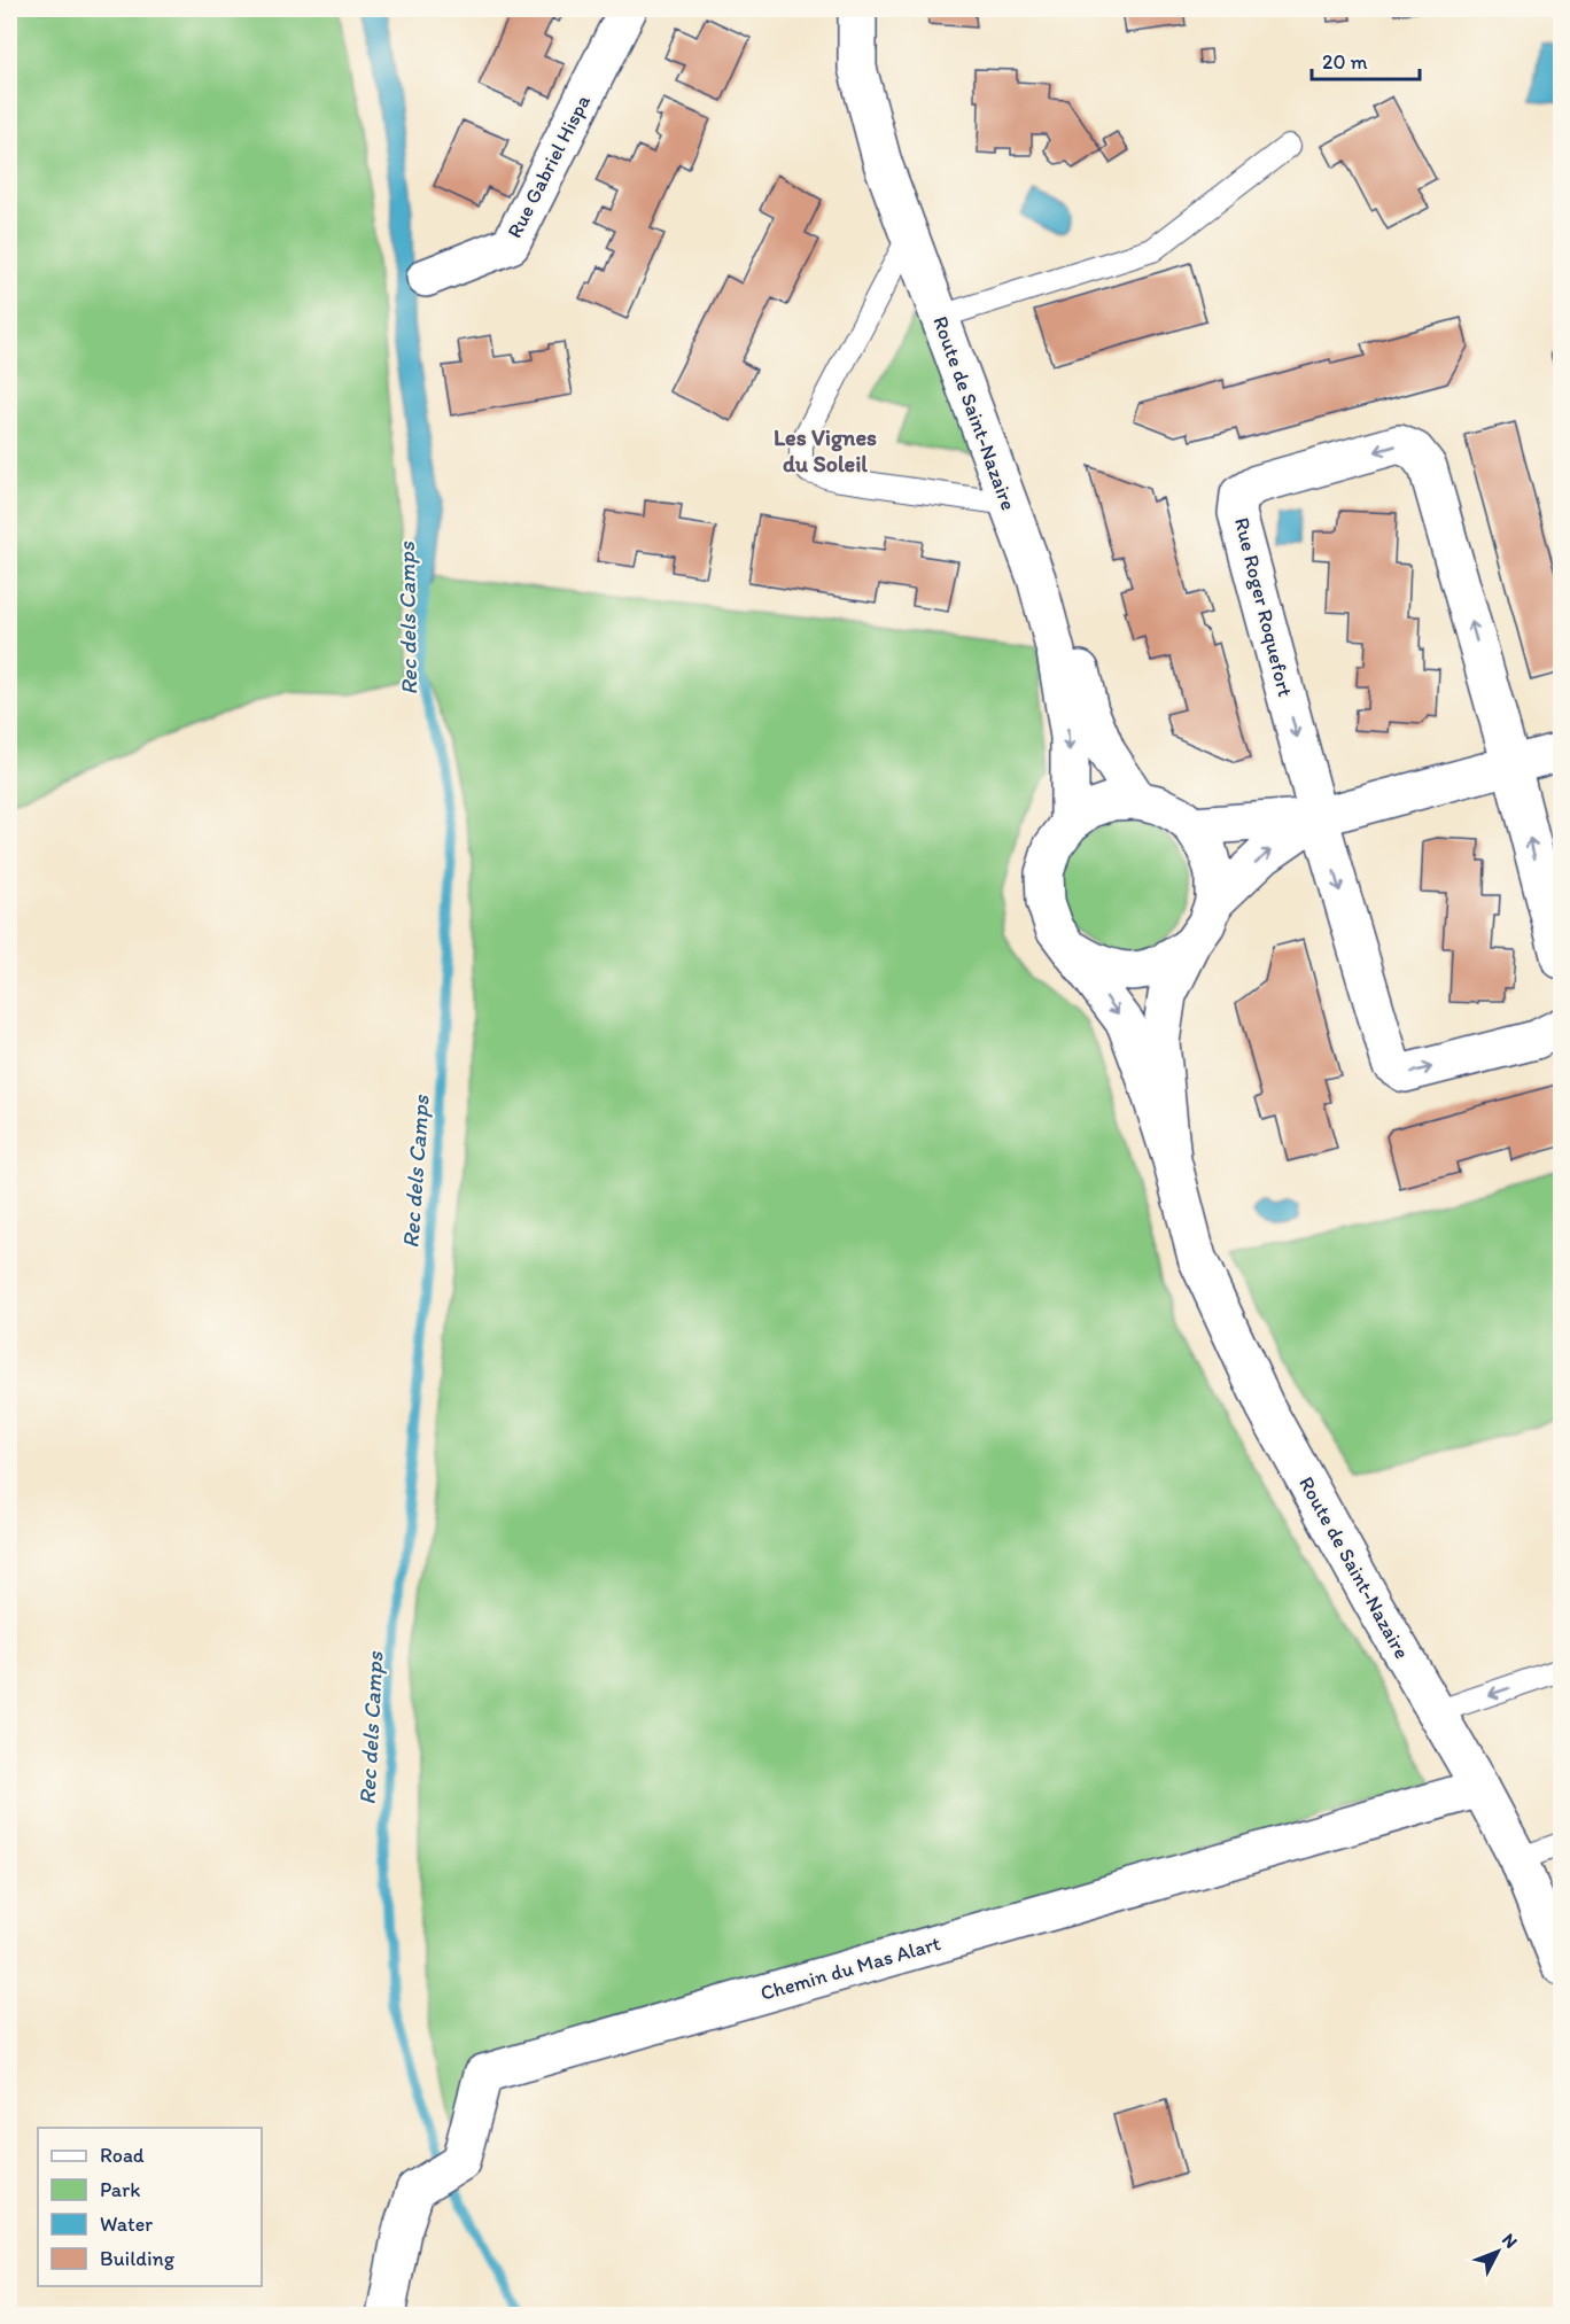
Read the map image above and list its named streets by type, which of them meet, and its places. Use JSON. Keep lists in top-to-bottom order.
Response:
{
  "streets": {
    "street": [
      "Rue Gabriel Hispa",
      "Route de Saint-Nazaire",
      "Rue Roger Roquefort",
      "Chemin du Mas Alart"
    ]
  },
  "crossings": [
    ["Route de Saint-Nazaire", "Chemin du Mas Alart"]
  ],
  "districts": ["Les Vignes du Soleil"],
  "water": ["Rec dels Camps"],
  "legend": [
    "Road",
    "Park",
    "Water",
    "Building"
  ],
  "scale_bar": "20 m",
  "north": "top right"
}
